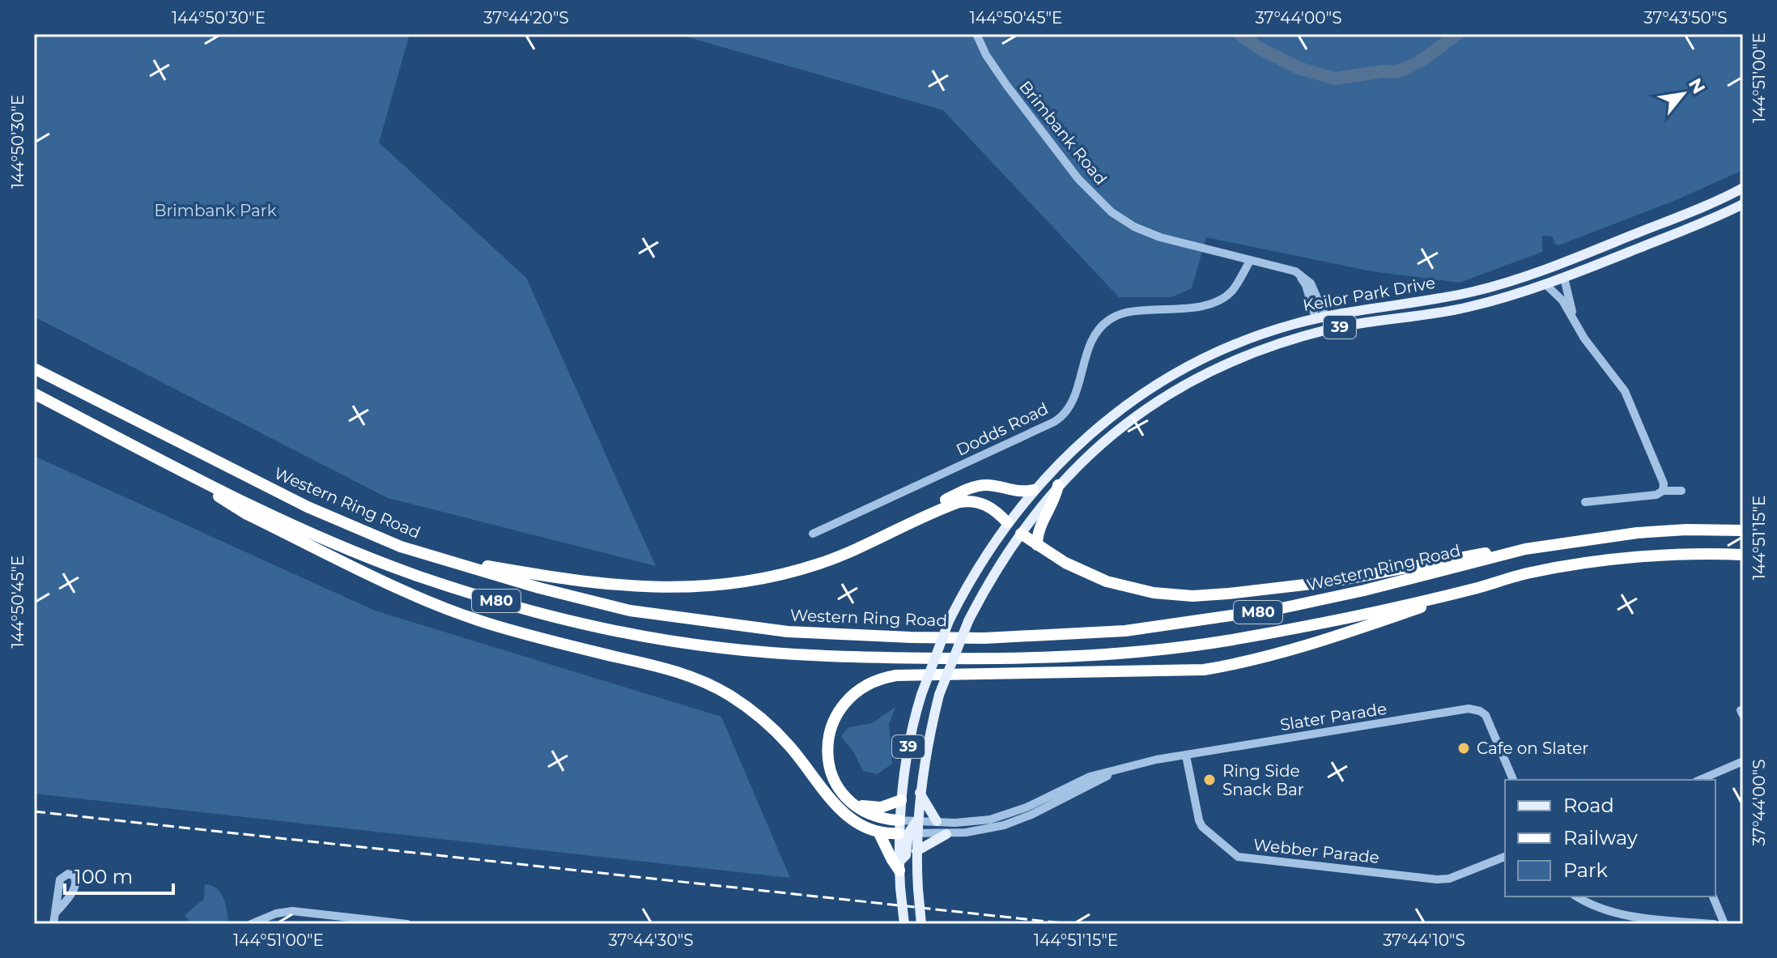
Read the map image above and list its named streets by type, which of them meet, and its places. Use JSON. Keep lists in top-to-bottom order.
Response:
{
  "streets": {
    "highway": ["Western Ring Road", "M80"],
    "main road": ["Keilor Park Drive", "39"],
    "street": [
      "Brimbank Road",
      "Dodds Road",
      "Slater Parade",
      "Webber Parade"
    ]
  },
  "crossings": [
    ["Brimbank Road", "Keilor Park Drive"],
    ["Brimbank Road", "Dodds Road"],
    ["Keilor Park Drive", "Slater Parade"],
    ["Slater Parade", "Webber Parade"]
  ],
  "parks": ["Brimbank Park"],
  "places": ["Cafe on Slater", "Ring Side Snack Bar"],
  "legend": ["Road", "Railway", "Park"],
  "scale_bar": "100 m",
  "north": "top right",
  "coordinates": [
    "144°50'30\"E",
    "37°44'20\"S",
    "144°50'45\"E",
    "37°44'00\"S",
    "37°43'50\"S",
    "144°51'00\"E",
    "144°51'15\"E",
    "37°44'30\"S",
    "37°44'10\"S"
  ]
}
